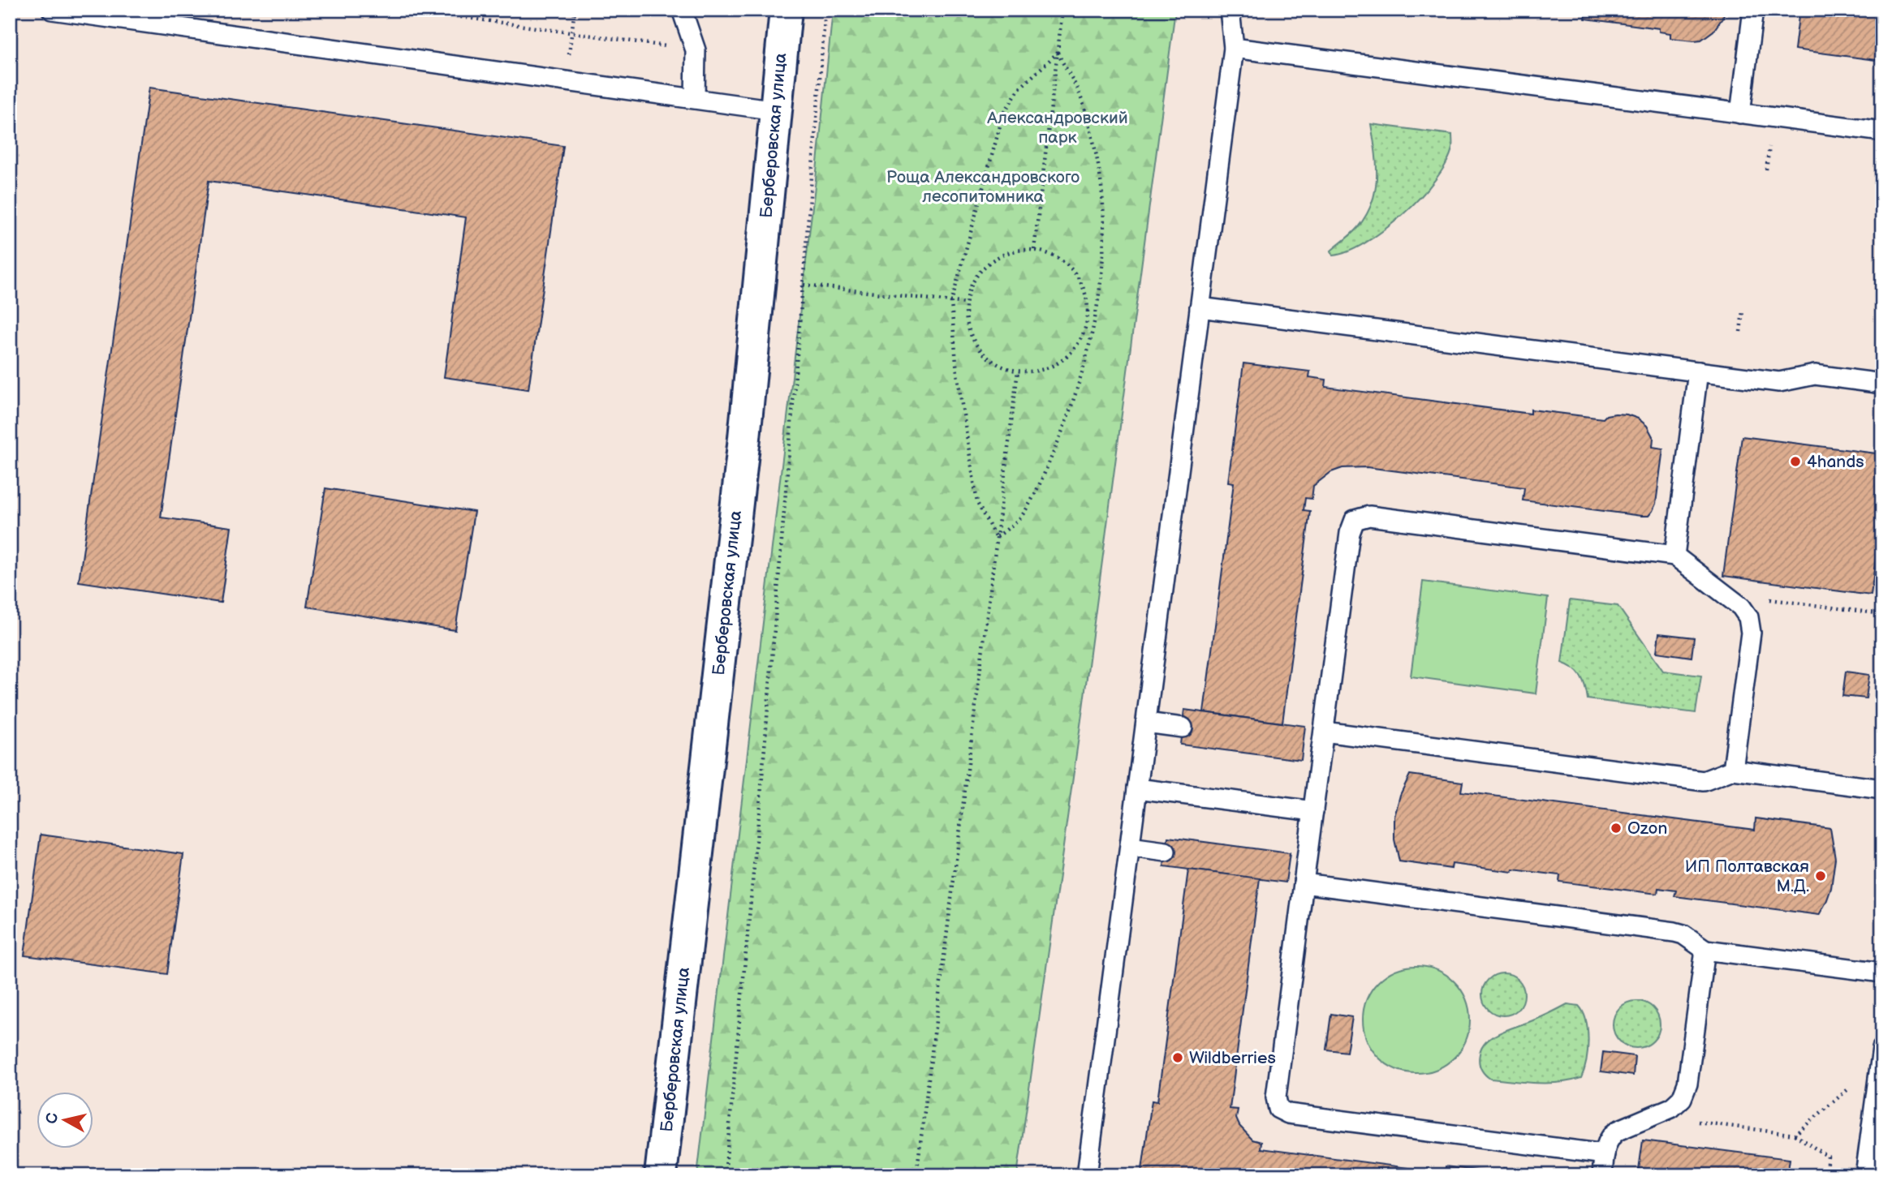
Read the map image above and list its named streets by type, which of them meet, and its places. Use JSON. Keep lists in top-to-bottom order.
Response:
{
  "streets": {
    "street": ["Берберовская улица"]
  },
  "parks": ["Александровский парк", "Роща Александровского лесопитомника"],
  "places": [
    "4hands",
    "Ozon",
    "ИП Полтавская М.Д.",
    "Wildberries"
  ],
  "north": "left"
}
